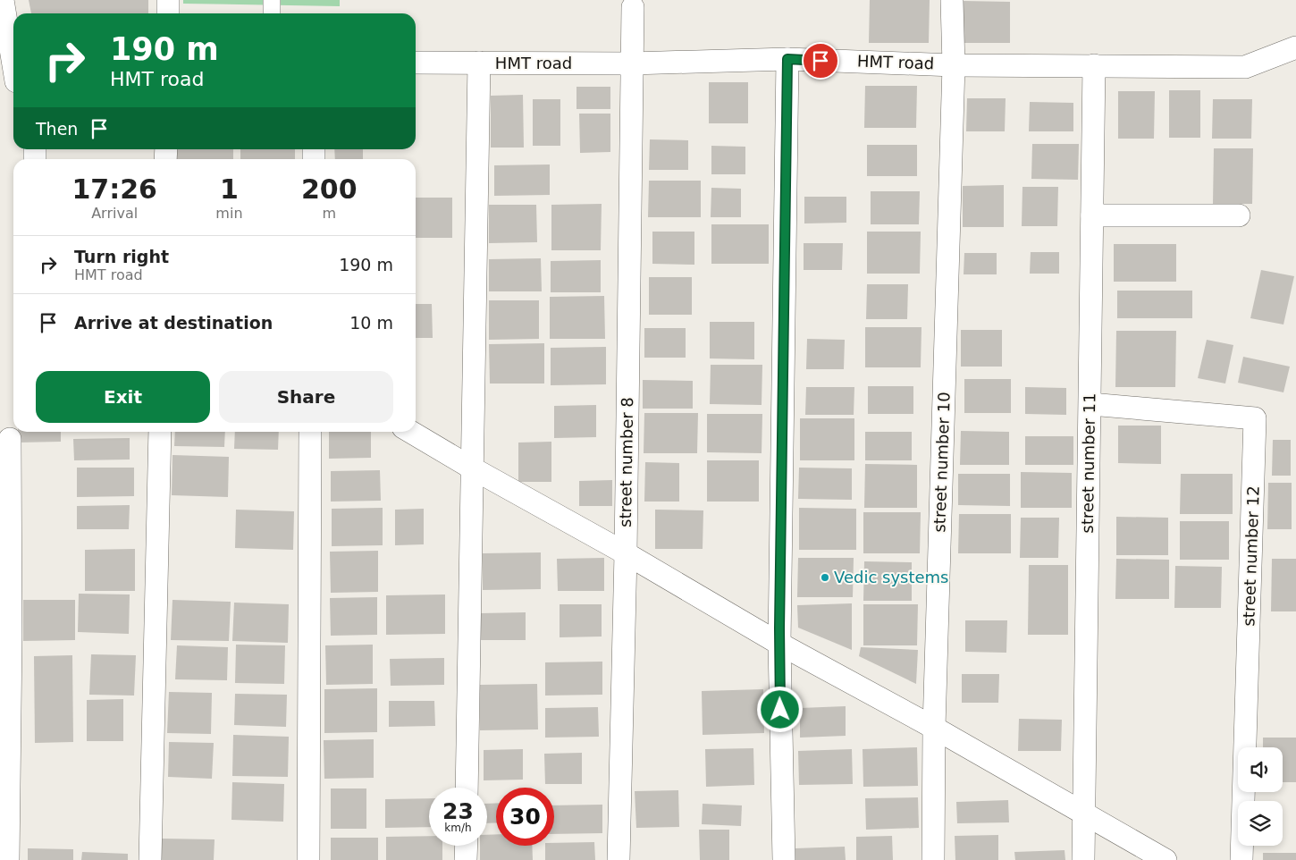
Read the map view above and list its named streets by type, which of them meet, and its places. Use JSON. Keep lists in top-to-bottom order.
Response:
{
  "streets": {
    "street": [
      "HMT road",
      "street number 8",
      "street number 10",
      "street number 11",
      "street number 12"
    ]
  },
  "crossings": [
    ["HMT road", "street number 8"],
    ["HMT road", "street number 10"],
    ["HMT road", "street number 11"],
    ["street number 11", "street number 12"]
  ],
  "places": ["Vedic systems"],
  "page": {
    "turn": ["190 m", "HMT road"],
    "then": "Then",
    "eta": [
      "17:26",
      "Arrival",
      "1",
      "min",
      "200",
      "m"
    ],
    "list": [
      {
        "name": "Turn right",
        "note": "HMT road",
        "value": "190 m"
      },
      {
        "name": "Arrive at destination",
        "value": "10 m"
      }
    ],
    "buttons": ["Exit", "Share"],
    "speed": "23 km/h",
    "limit": "30"
  }
}
